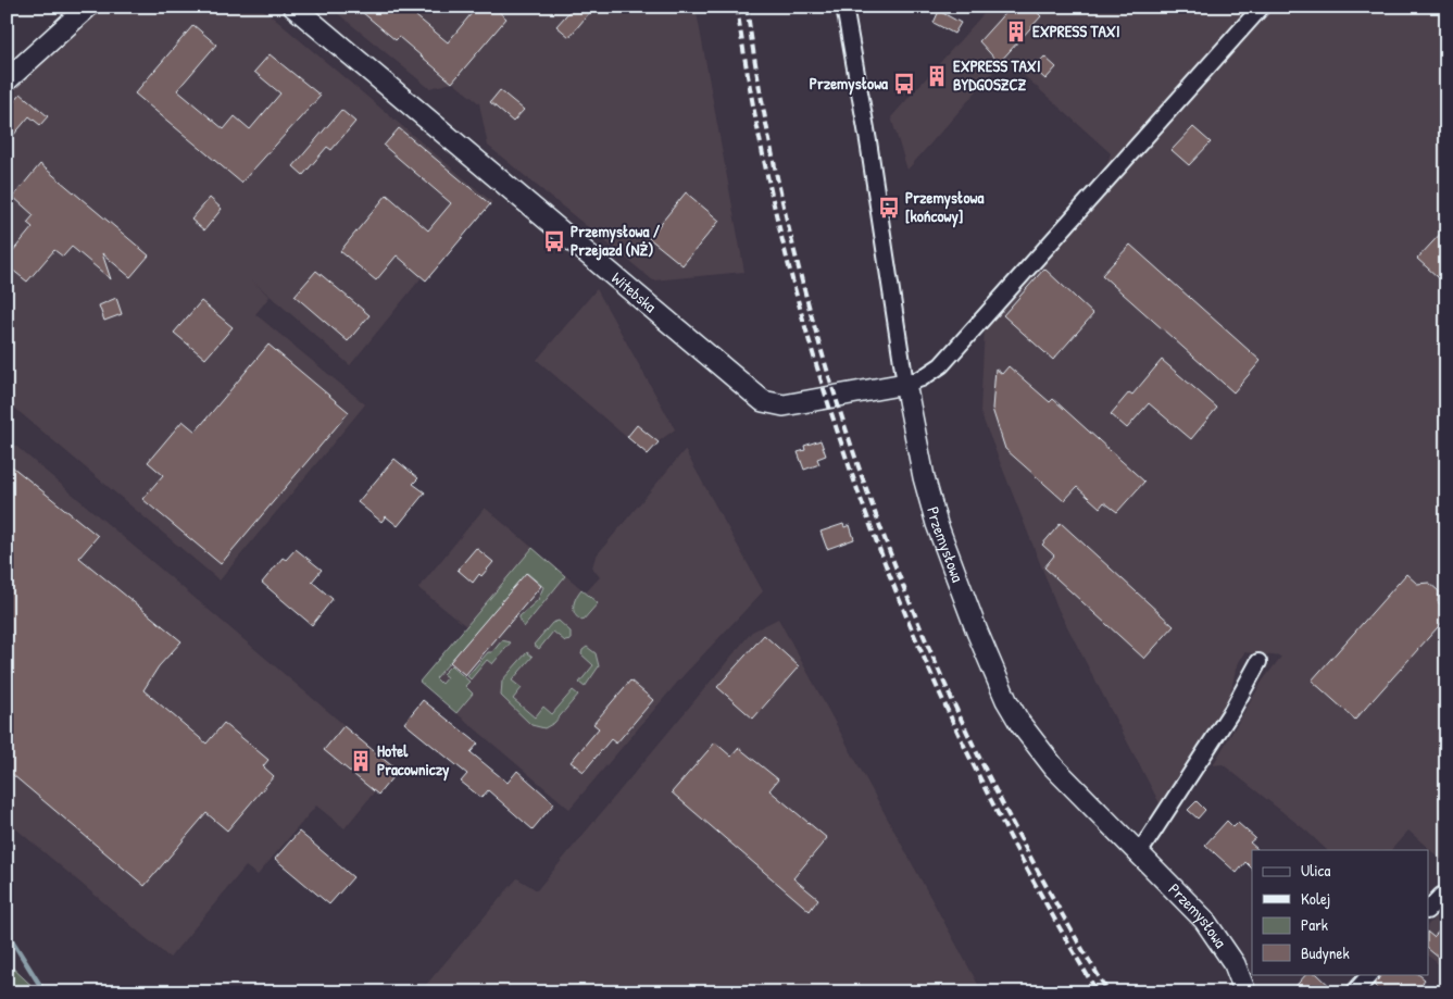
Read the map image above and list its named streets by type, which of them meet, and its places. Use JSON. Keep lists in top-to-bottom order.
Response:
{
  "streets": {
    "street": ["Witebska", "Przemysłowa"]
  },
  "crossings": [
    ["Witebska", "Przemysłowa"]
  ],
  "places": {
    "building": ["EXPRESS TAXI", "EXPRESS TAXI BYDGOSZCZ", "Hotel Pracowniczy"],
    "bus stop": ["Przemysłowa", "Przemysłowa [końcowy]", "Przemysłowa / Przejazd (NŻ)"]
  },
  "legend": [
    "Ulica",
    "Kolej",
    "Park",
    "Budynek"
  ]
}
